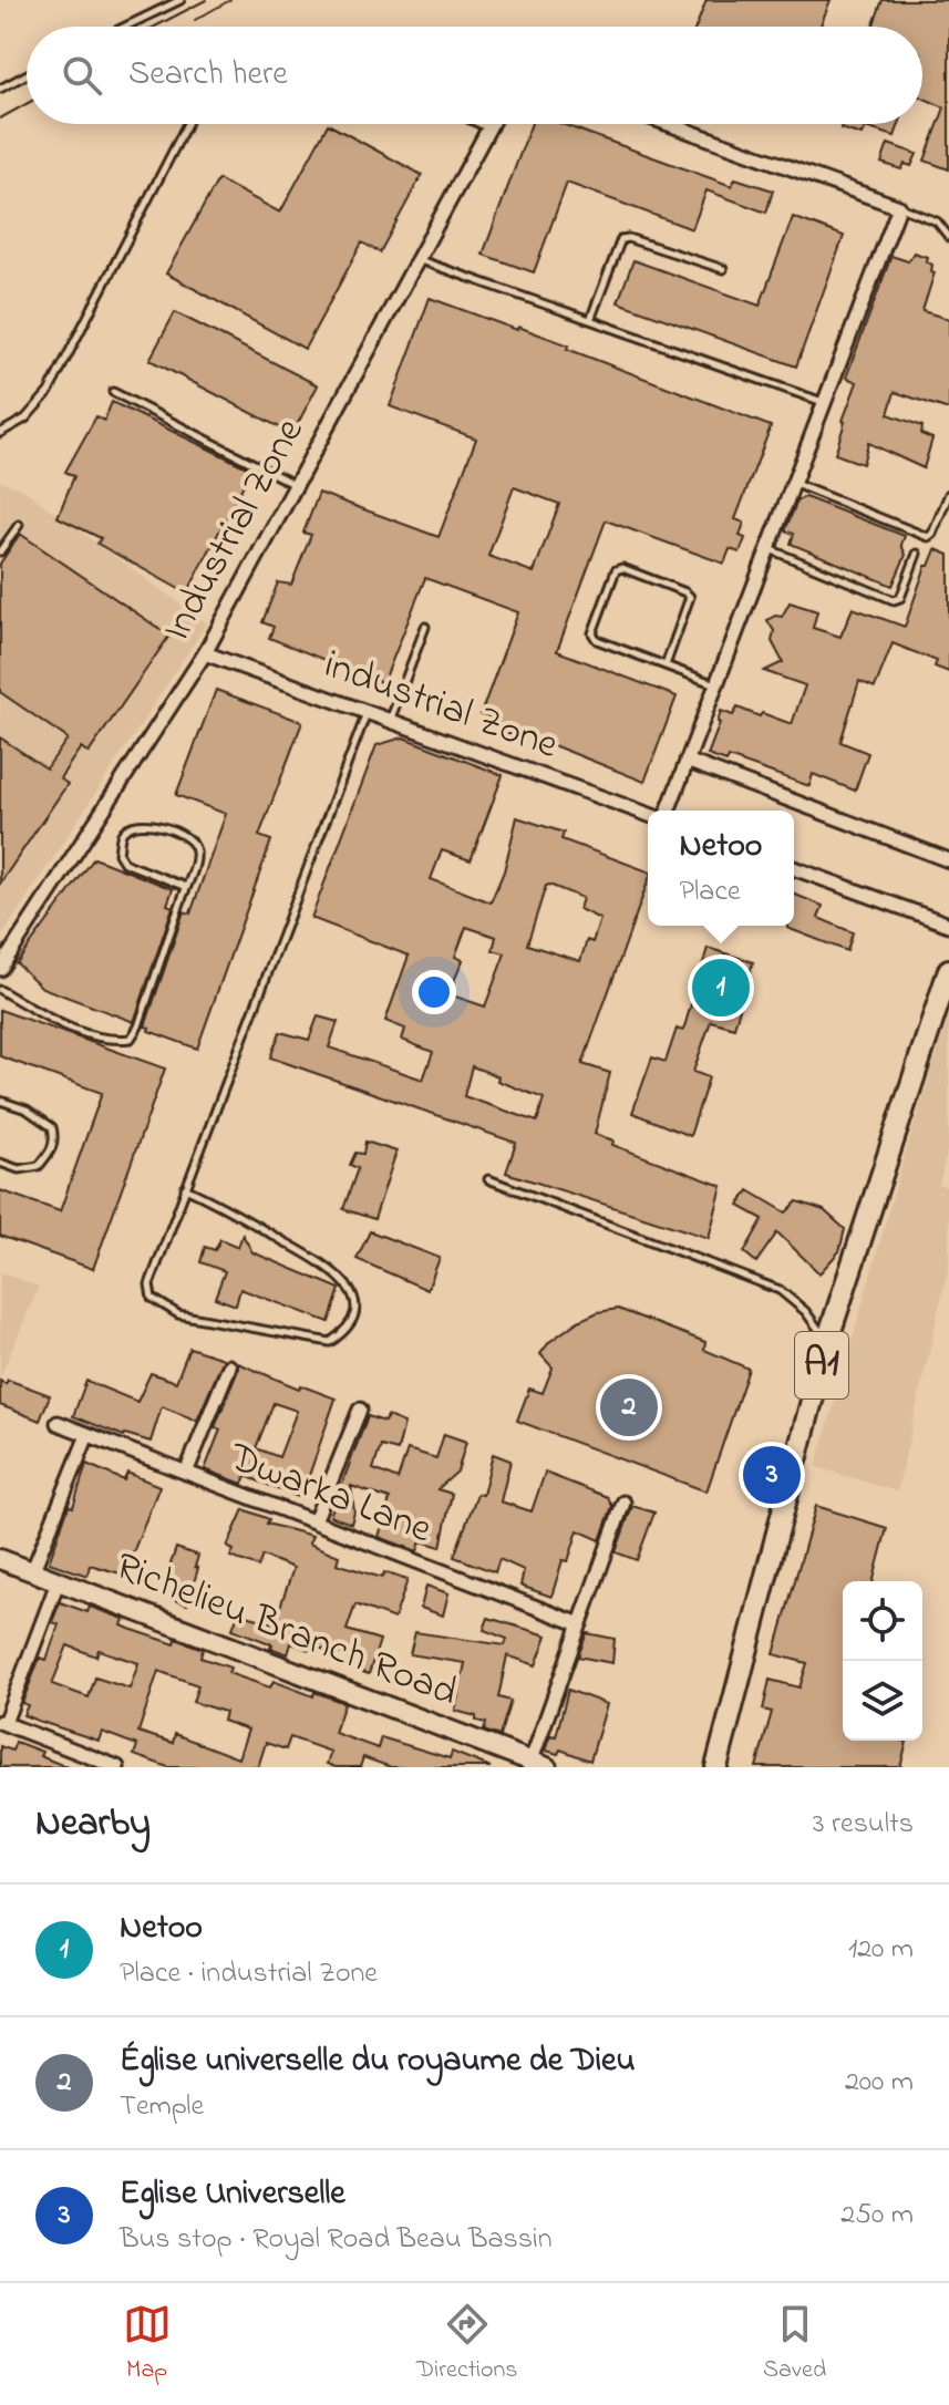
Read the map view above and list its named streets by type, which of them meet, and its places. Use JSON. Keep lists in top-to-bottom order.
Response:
{
  "streets": {
    "main road": ["A1", "Richelieu Branch Road"],
    "street": ["Industrial Zone", "industrial Zone", "Dwarka Lane"]
  },
  "crossings": [
    ["Industrial Zone", "industrial Zone"]
  ],
  "page": {
    "search": "Search here",
    "popup": ["Netoo", "Place"],
    "pins": ["1", "2", "3"],
    "heading": ["Nearby", "3 results"],
    "list": [
      {
        "mark": "1",
        "name": "Netoo",
        "note": "Place · industrial Zone",
        "value": "120 m"
      },
      {
        "mark": "2",
        "name": "Église universelle du royaume de Dieu",
        "note": "Temple",
        "value": "200 m"
      },
      {
        "mark": "3",
        "name": "Eglise Universelle",
        "note": "Bus stop · Royal Road Beau Bassin",
        "value": "250 m"
      }
    ],
    "nav": ["Map", "Directions", "Saved"]
  }
}
